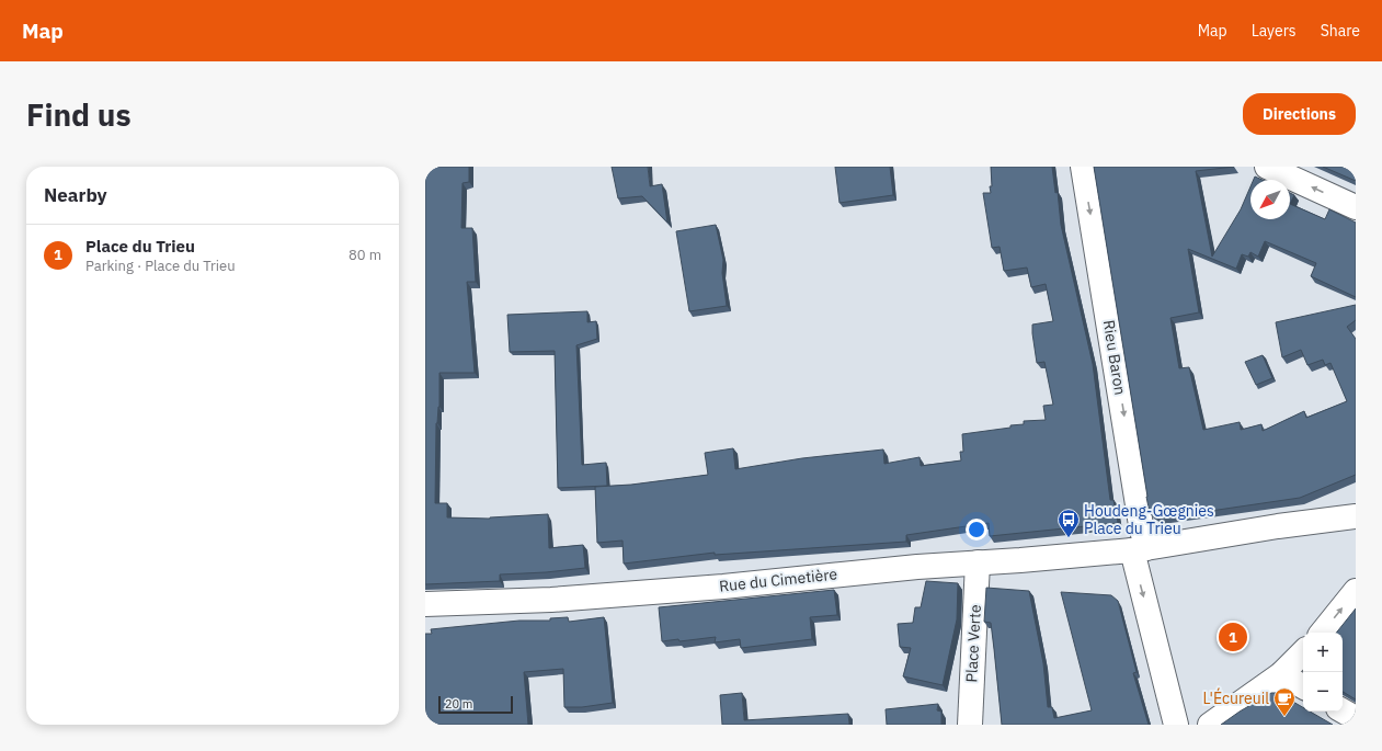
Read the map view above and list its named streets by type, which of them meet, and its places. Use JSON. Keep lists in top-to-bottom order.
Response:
{
  "streets": {
    "street": ["Rieu Baron", "Rue du Cimetière", "Place Verte"]
  },
  "crossings": [
    ["Rieu Baron", "Rue du Cimetière"],
    ["Rue du Cimetière", "Place Verte"]
  ],
  "one_way": ["Rieu Baron"],
  "places": {
    "bus stop": ["Houdeng-Gœgnies Place du Trieu"],
    "cafe": ["L'Écureuil"]
  },
  "scale_bar": "20 m",
  "north": "bottom left",
  "page": {
    "header": "Map",
    "nav": ["Map", "Layers", "Share"],
    "buttons": "Directions",
    "title": "Find us",
    "heading": "Nearby",
    "list": [
      {
        "mark": "1",
        "name": "Place du Trieu",
        "note": "Parking · Place du Trieu",
        "value": "80 m"
      }
    ],
    "pins": "1",
    "map_buttons": ["+", "−"],
    "scale": "20 m"
  }
}
